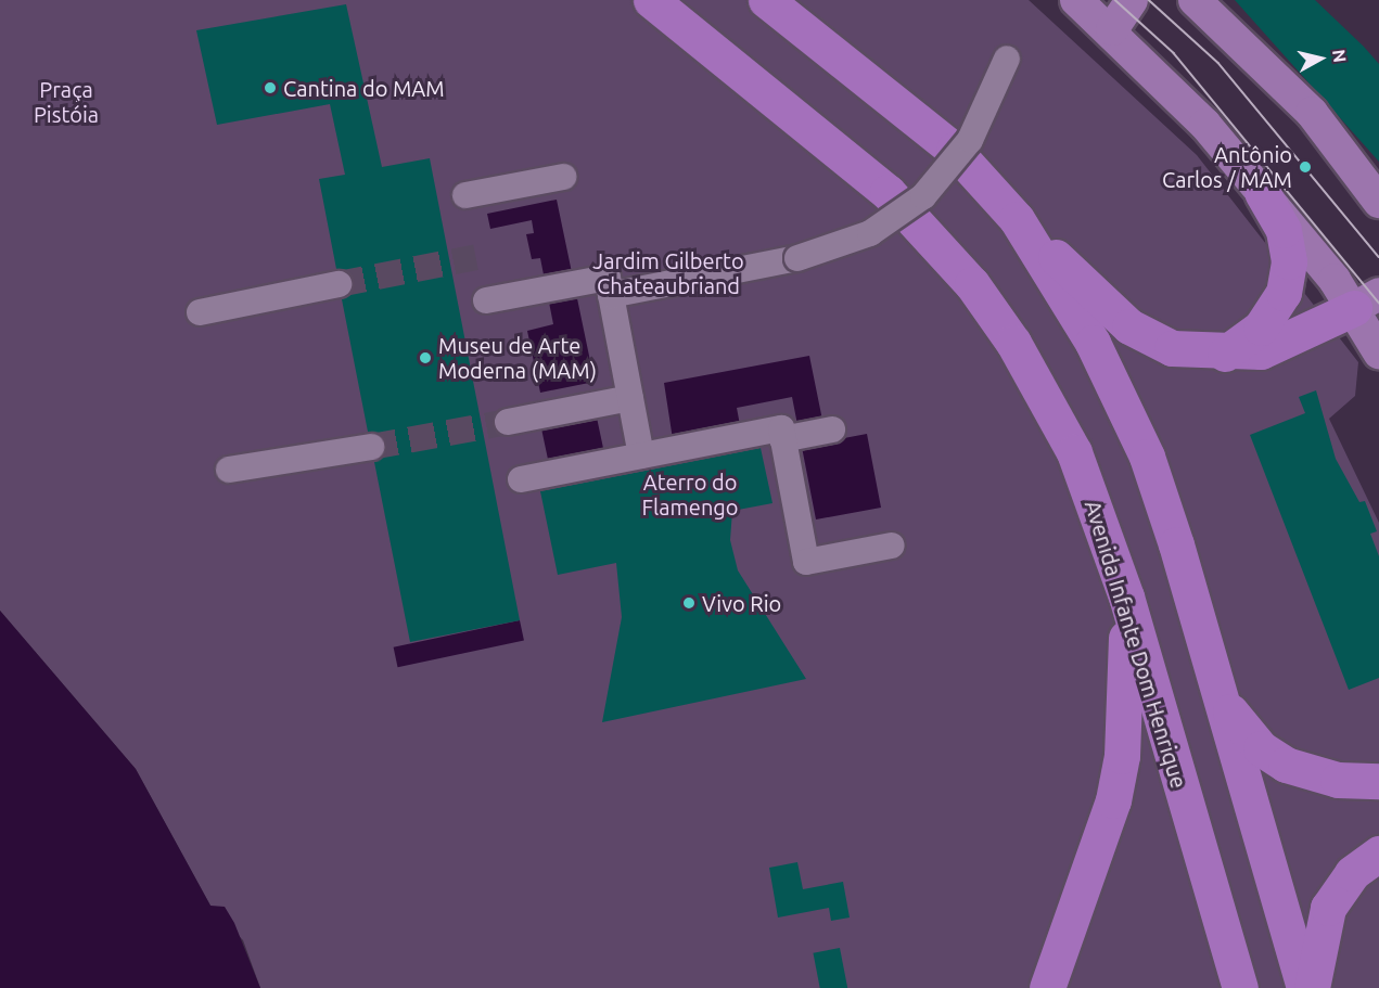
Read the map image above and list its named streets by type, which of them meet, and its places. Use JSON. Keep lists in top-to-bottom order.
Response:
{
  "streets": {
    "highway": ["Avenida Infante Dom Henrique"]
  },
  "parks": ["Praça Pistóia", "Jardim Gilberto Chateaubriand", "Aterro do Flamengo"],
  "places": [
    "Cantina do MAM",
    "Antônio Carlos / MAM",
    "Museu de Arte Moderna (MAM)",
    "Vivo Rio"
  ],
  "north": "right"
}
